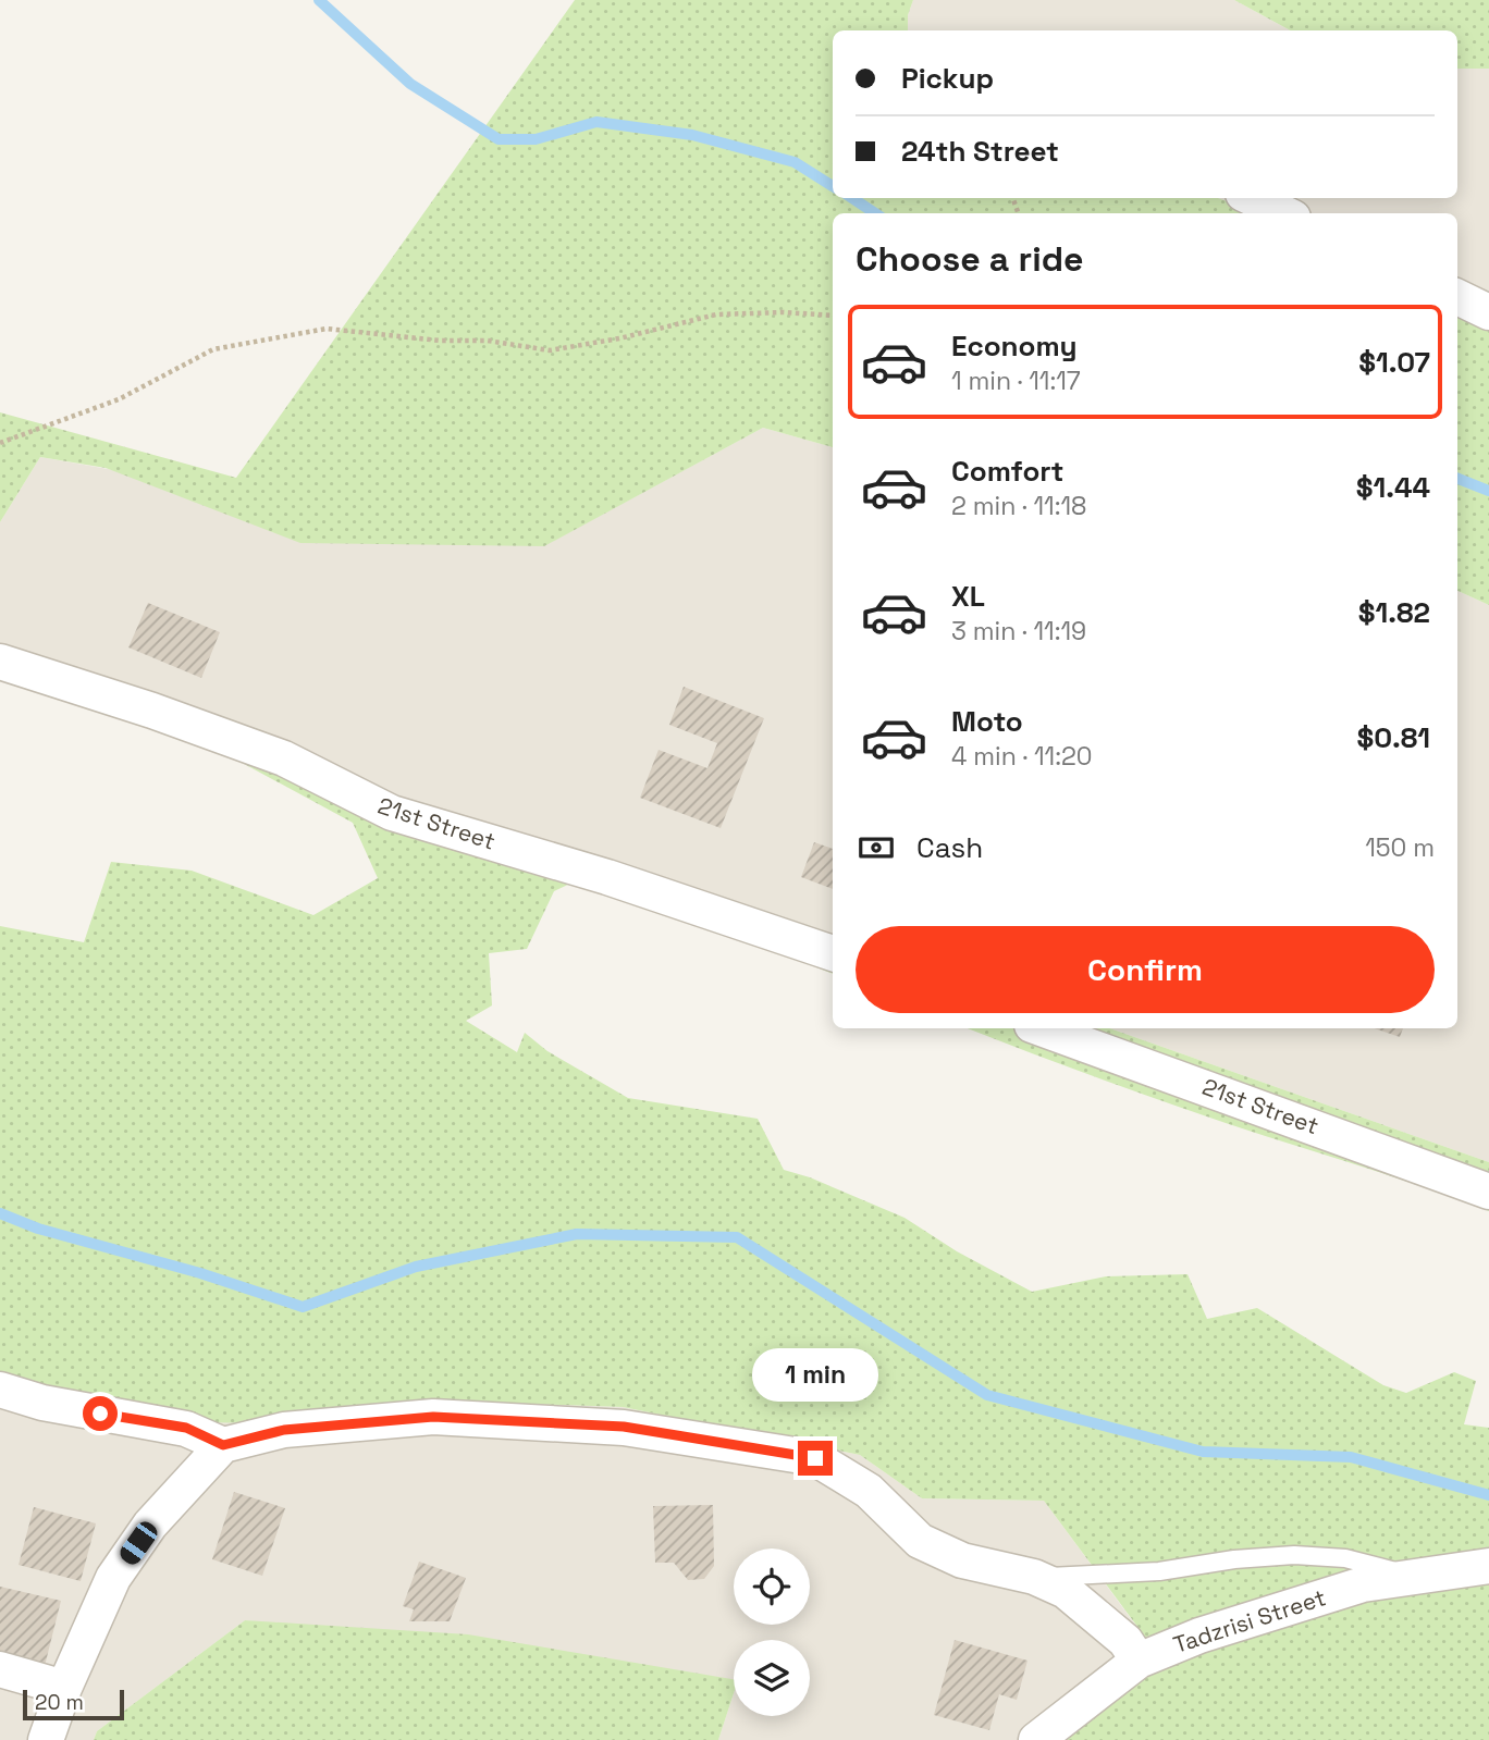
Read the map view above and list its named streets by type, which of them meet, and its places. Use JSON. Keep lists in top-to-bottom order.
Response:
{
  "streets": {
    "street": ["21st Street", "Tadzrisi Street"]
  },
  "scale_bar": "20 m",
  "page": {
    "banner": ["Pickup", "24th Street"],
    "heading": "Choose a ride",
    "list": [
      {
        "name": "Economy",
        "note": "1 min · 11:17",
        "value": "$1.07"
      },
      {
        "name": "Comfort",
        "note": "2 min · 11:18",
        "value": "$1.44"
      },
      {
        "name": "XL",
        "note": "3 min · 11:19",
        "value": "$1.82"
      },
      {
        "name": "Moto",
        "note": "4 min · 11:20",
        "value": "$0.81"
      }
    ],
    "pay": ["Cash", "150 m"],
    "buttons": "Confirm",
    "bubble": "1 min",
    "scale": "20 m"
  }
}
